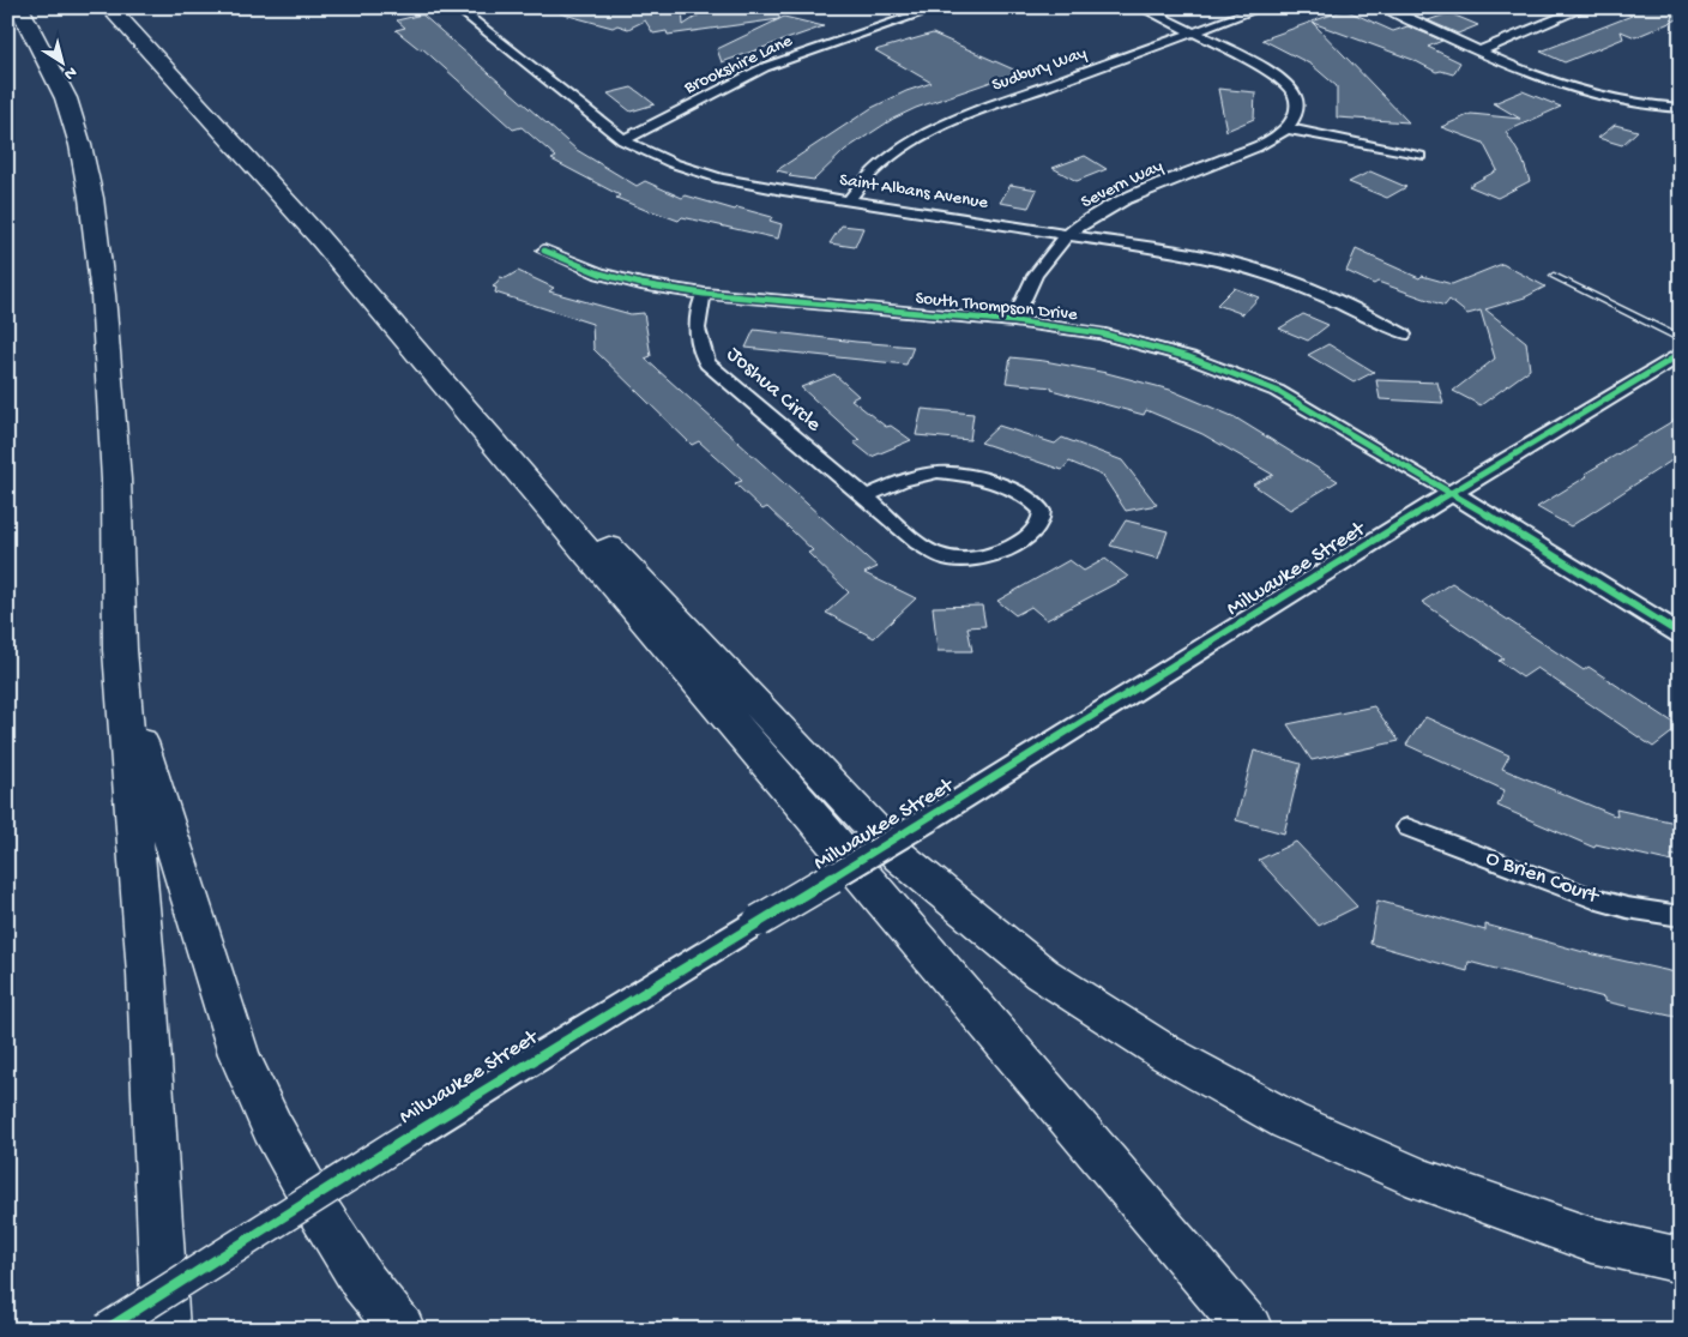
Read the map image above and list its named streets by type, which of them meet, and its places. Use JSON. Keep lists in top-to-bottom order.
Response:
{
  "streets": {
    "street": [
      "Brookshire Lane",
      "Sudbury Way",
      "Severn Way",
      "Saint Albans Avenue",
      "South Thompson Drive",
      "Joshua Circle",
      "Milwaukee Street",
      "O Brien Court"
    ]
  },
  "crossings": [
    ["Brookshire Lane", "Saint Albans Avenue"],
    ["Sudbury Way", "Saint Albans Avenue"],
    ["Severn Way", "Saint Albans Avenue"],
    ["Severn Way", "South Thompson Drive"],
    ["South Thompson Drive", "Joshua Circle"],
    ["South Thompson Drive", "Milwaukee Street"]
  ],
  "north": "bottom right"
}
